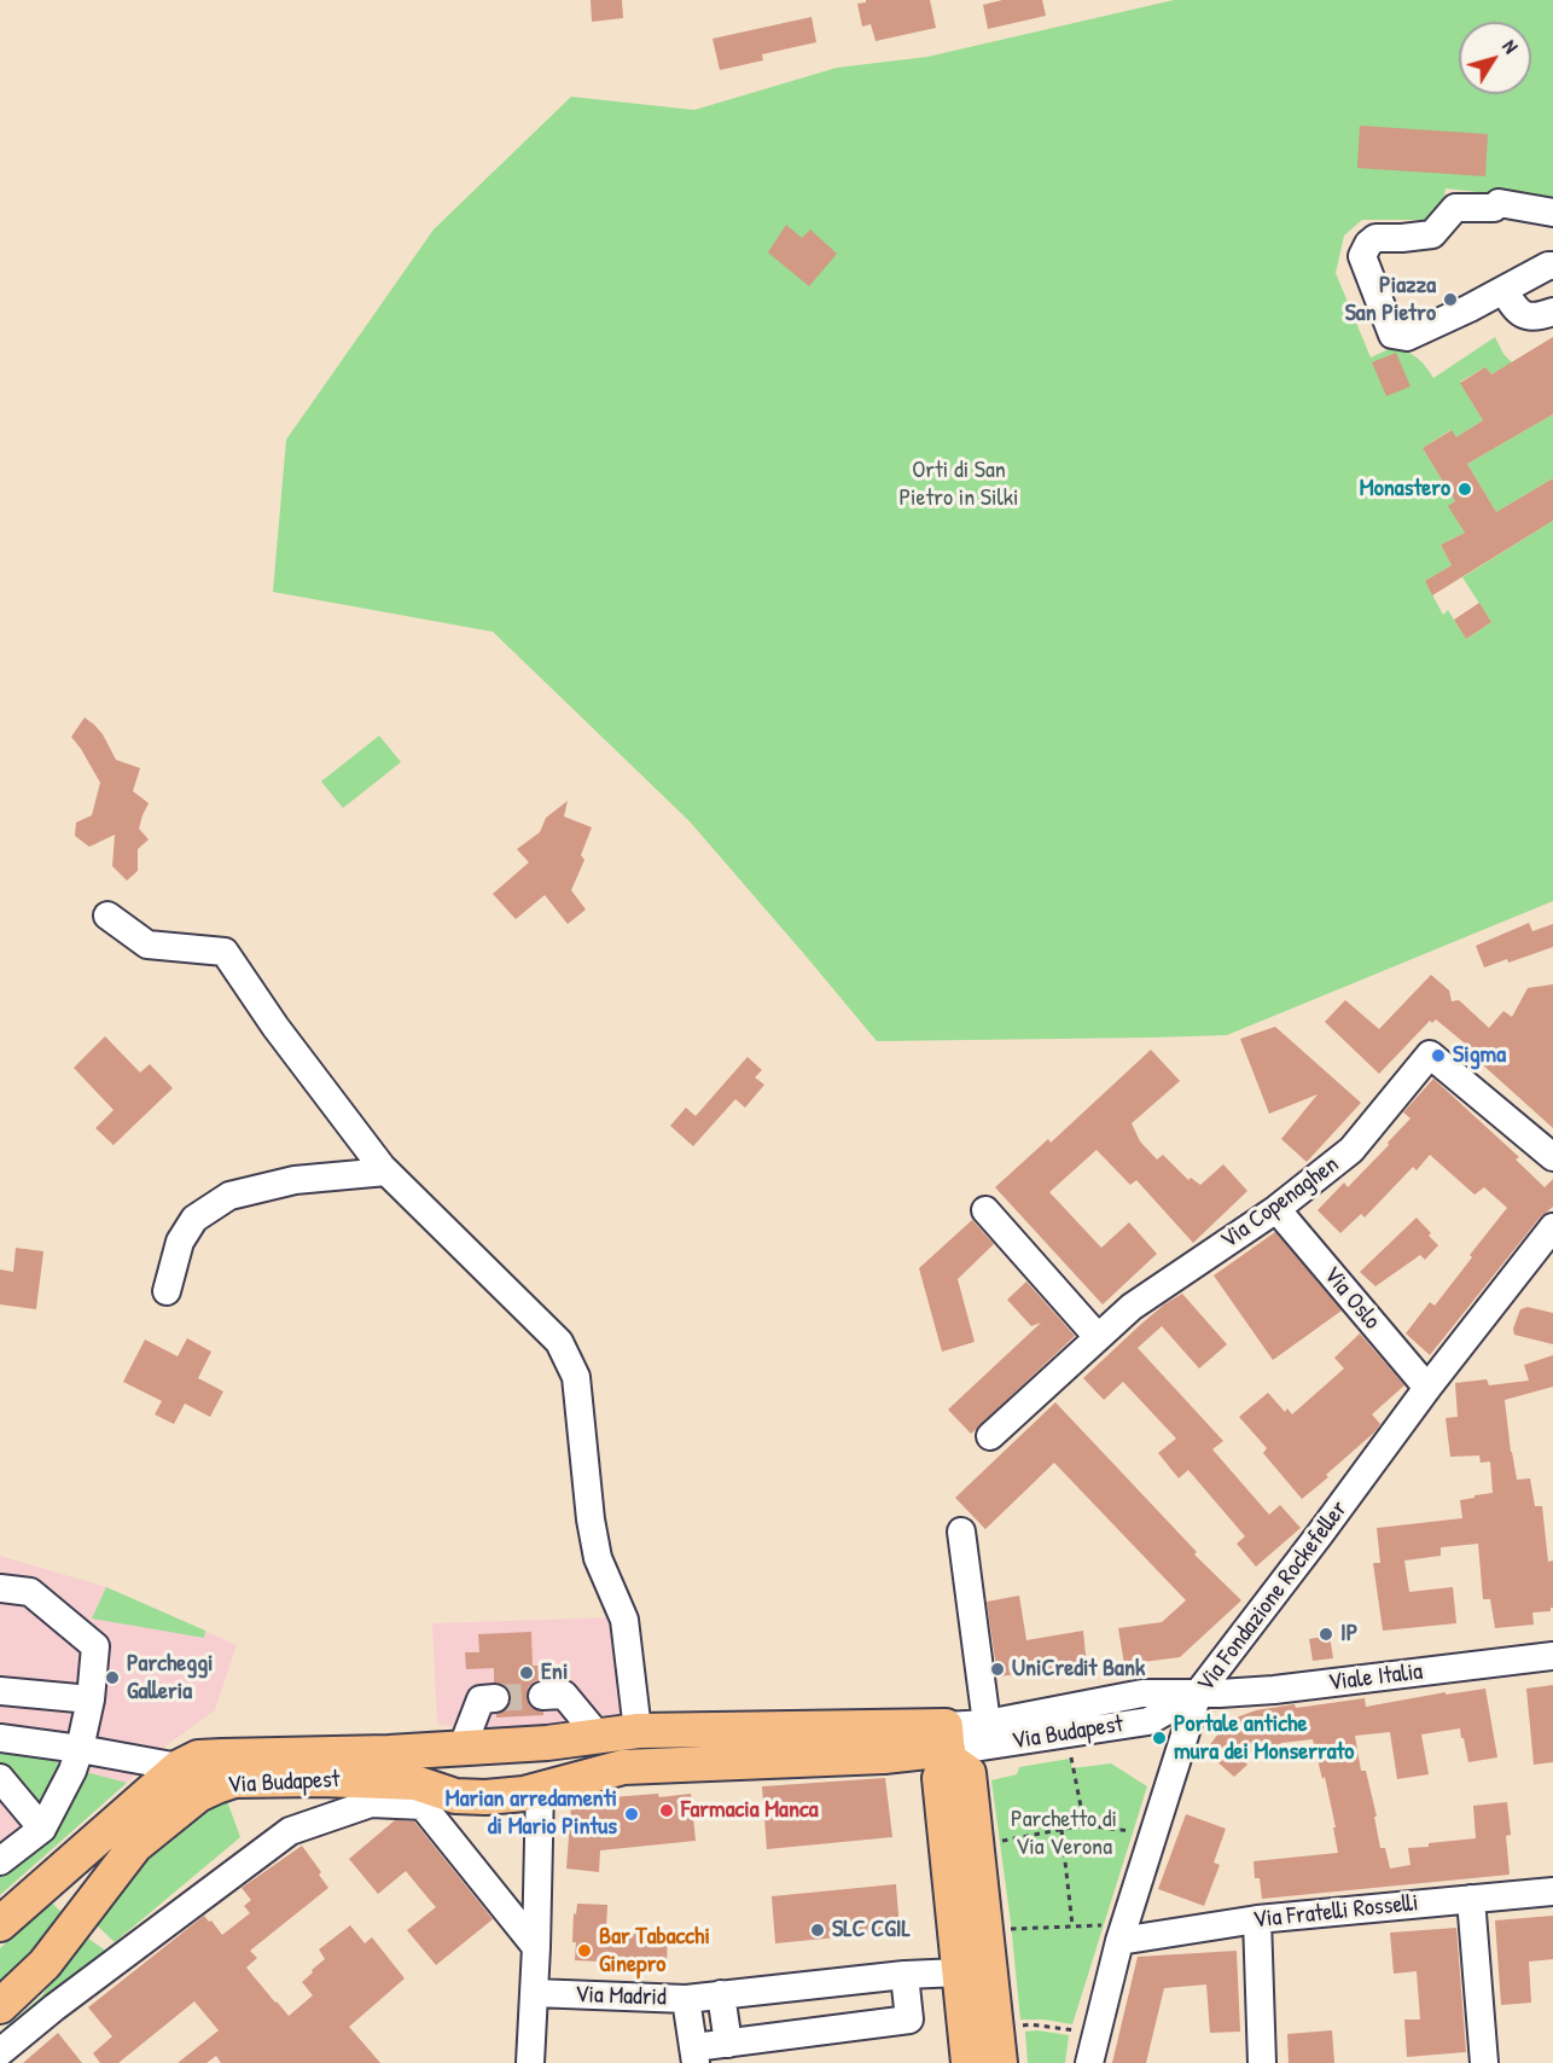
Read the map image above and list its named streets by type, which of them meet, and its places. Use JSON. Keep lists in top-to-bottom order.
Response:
{
  "streets": {
    "main road": ["Via Budapest"],
    "street": [
      "Via Copenaghen",
      "Via Oslo",
      "Via Fondazione Rockefeller",
      "Viale Italia",
      "Via Fratelli Rosselli",
      "Via Madrid"
    ]
  },
  "crossings": [
    ["Via Copenaghen", "Via Oslo"],
    ["Via Oslo", "Via Fondazione Rockefeller"],
    ["Via Fondazione Rockefeller", "Viale Italia"],
    ["Via Fondazione Rockefeller", "Via Budapest"],
    ["Via Fondazione Rockefeller", "Via Fratelli Rosselli"],
    ["Viale Italia", "Via Budapest"]
  ],
  "parks": ["Orti di San Pietro in Silki", "Parchetto di Via Verona"],
  "places": [
    "Piazza San Pietro",
    "Monastero",
    "Sigma",
    "IP",
    "UniCredit Bank",
    "Eni",
    "Parcheggi Galleria",
    "Portale antiche mura dei Monserrato",
    "Farmacia Manca",
    "Marian arredamenti di Mario Pintus",
    "SLC CGIL",
    "Bar Tabacchi Ginepro"
  ],
  "north": "top right"
}
